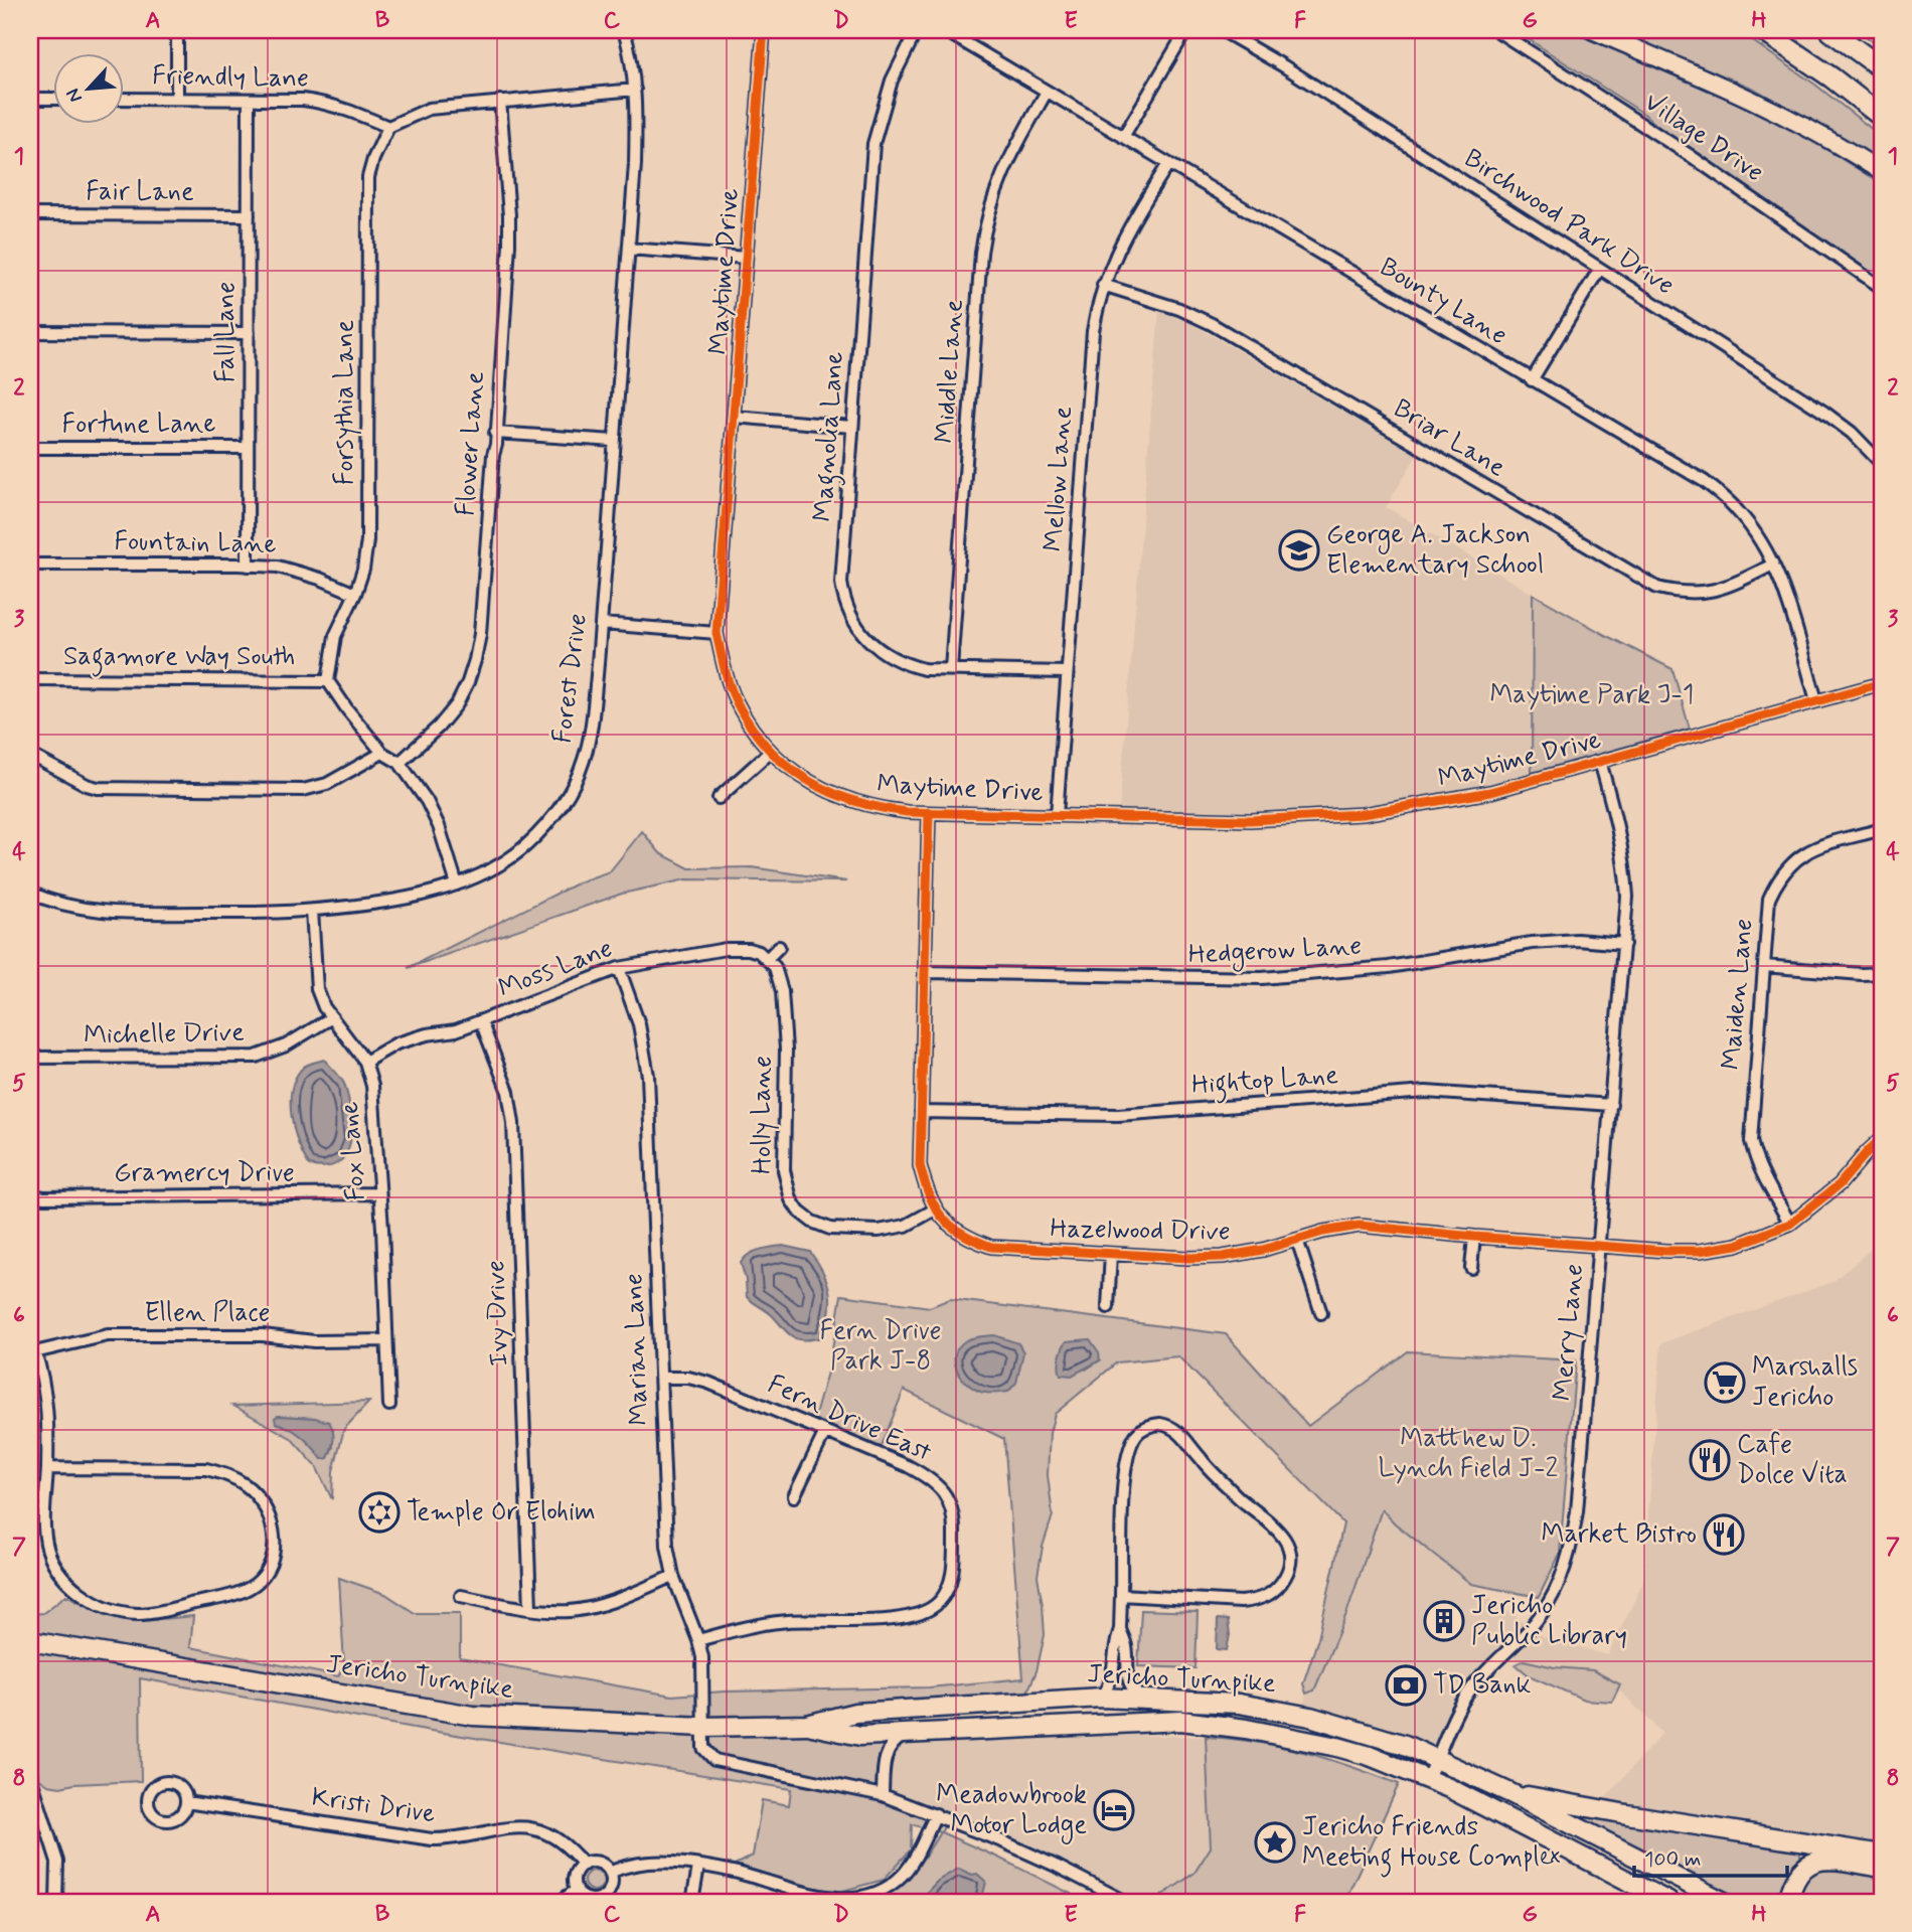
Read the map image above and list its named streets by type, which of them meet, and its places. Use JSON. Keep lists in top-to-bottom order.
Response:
{
  "streets": {
    "main road": ["Jericho Turnpike"],
    "street": [
      "Friendly Lane",
      "Village Drive",
      "Fair Lane",
      "Birchwood Park Drive",
      "Maytime Drive",
      "Bounty Lane",
      "Fall Lane",
      "Middle Lane",
      "Forsythia Lane",
      "Fortune Lane",
      "Magnolia Lane",
      "Briar Lane",
      "Flower Lane",
      "Mellow Lane",
      "Fountain Lane",
      "Sagamore Way South",
      "Forest Drive",
      "Hedgerow Lane",
      "Moss Lane",
      "Maiden Lane",
      "Michelle Drive",
      "Hightop Lane",
      "Holly Lane",
      "Fox Lane",
      "Gramercy Drive",
      "Hazelwood Drive",
      "Ellen Place",
      "Ivy Drive",
      "Merry Lane",
      "Marian Lane",
      "Fern Drive East",
      "Kristi Drive"
    ]
  },
  "crossings": [
    ["Friendly Lane", "Fall Lane"],
    ["Friendly Lane", "Forsythia Lane"],
    ["Fair Lane", "Fall Lane"],
    ["Maytime Drive", "Bounty Lane"],
    ["Maytime Drive", "Mellow Lane"],
    ["Maytime Drive", "Hazelwood Drive"],
    ["Maytime Drive", "Merry Lane"],
    ["Bounty Lane", "Middle Lane"],
    ["Bounty Lane", "Briar Lane"],
    ["Bounty Lane", "Mellow Lane"],
    ["Fall Lane", "Fortune Lane"],
    ["Fall Lane", "Fountain Lane"],
    ["Middle Lane", "Magnolia Lane"],
    ["Forsythia Lane", "Fountain Lane"],
    ["Forsythia Lane", "Sagamore Way South"],
    ["Magnolia Lane", "Mellow Lane"],
    ["Briar Lane", "Mellow Lane"],
    ["Forest Drive", "Fox Lane"],
    ["Hedgerow Lane", "Hazelwood Drive"],
    ["Hedgerow Lane", "Merry Lane"],
    ["Moss Lane", "Holly Lane"],
    ["Moss Lane", "Fox Lane"],
    ["Moss Lane", "Ivy Drive"],
    ["Moss Lane", "Marian Lane"],
    ["Maiden Lane", "Hazelwood Drive"],
    ["Michelle Drive", "Fox Lane"],
    ["Hightop Lane", "Hazelwood Drive"],
    ["Hightop Lane", "Merry Lane"],
    ["Holly Lane", "Hazelwood Drive"],
    ["Fox Lane", "Gramercy Drive"],
    ["Fox Lane", "Ellen Place"],
    ["Hazelwood Drive", "Merry Lane"],
    ["Merry Lane", "Jericho Turnpike"],
    ["Marian Lane", "Fern Drive East"],
    ["Marian Lane", "Jericho Turnpike"]
  ],
  "parks": ["Maytime Park J-1", "Fern Drive Park J-8", "Matthew D. Lynch Field J-2"],
  "places": {
    "school or university": ["George A. Jackson Elementary School"],
    "supermarket": ["Marshalls Jericho"],
    "restaurant": ["Cafe Dolce Vita", "Market Bistro"],
    "synagogue": ["Temple Or Elohim"],
    "building": ["Jericho Public Library"],
    "bank": ["TD Bank"],
    "hotel": ["Meadowbrook Motor Lodge"],
    "place": ["Jericho Friends Meeting House Complex"]
  },
  "scale_bar": "100 m",
  "north": "bottom left",
  "grid": {
    "columns": [
      "A",
      "B",
      "C",
      "D",
      "E",
      "F",
      "G",
      "H"
    ],
    "rows": [
      "1",
      "2",
      "3",
      "4",
      "5",
      "6",
      "7",
      "8"
    ]
  }
}
